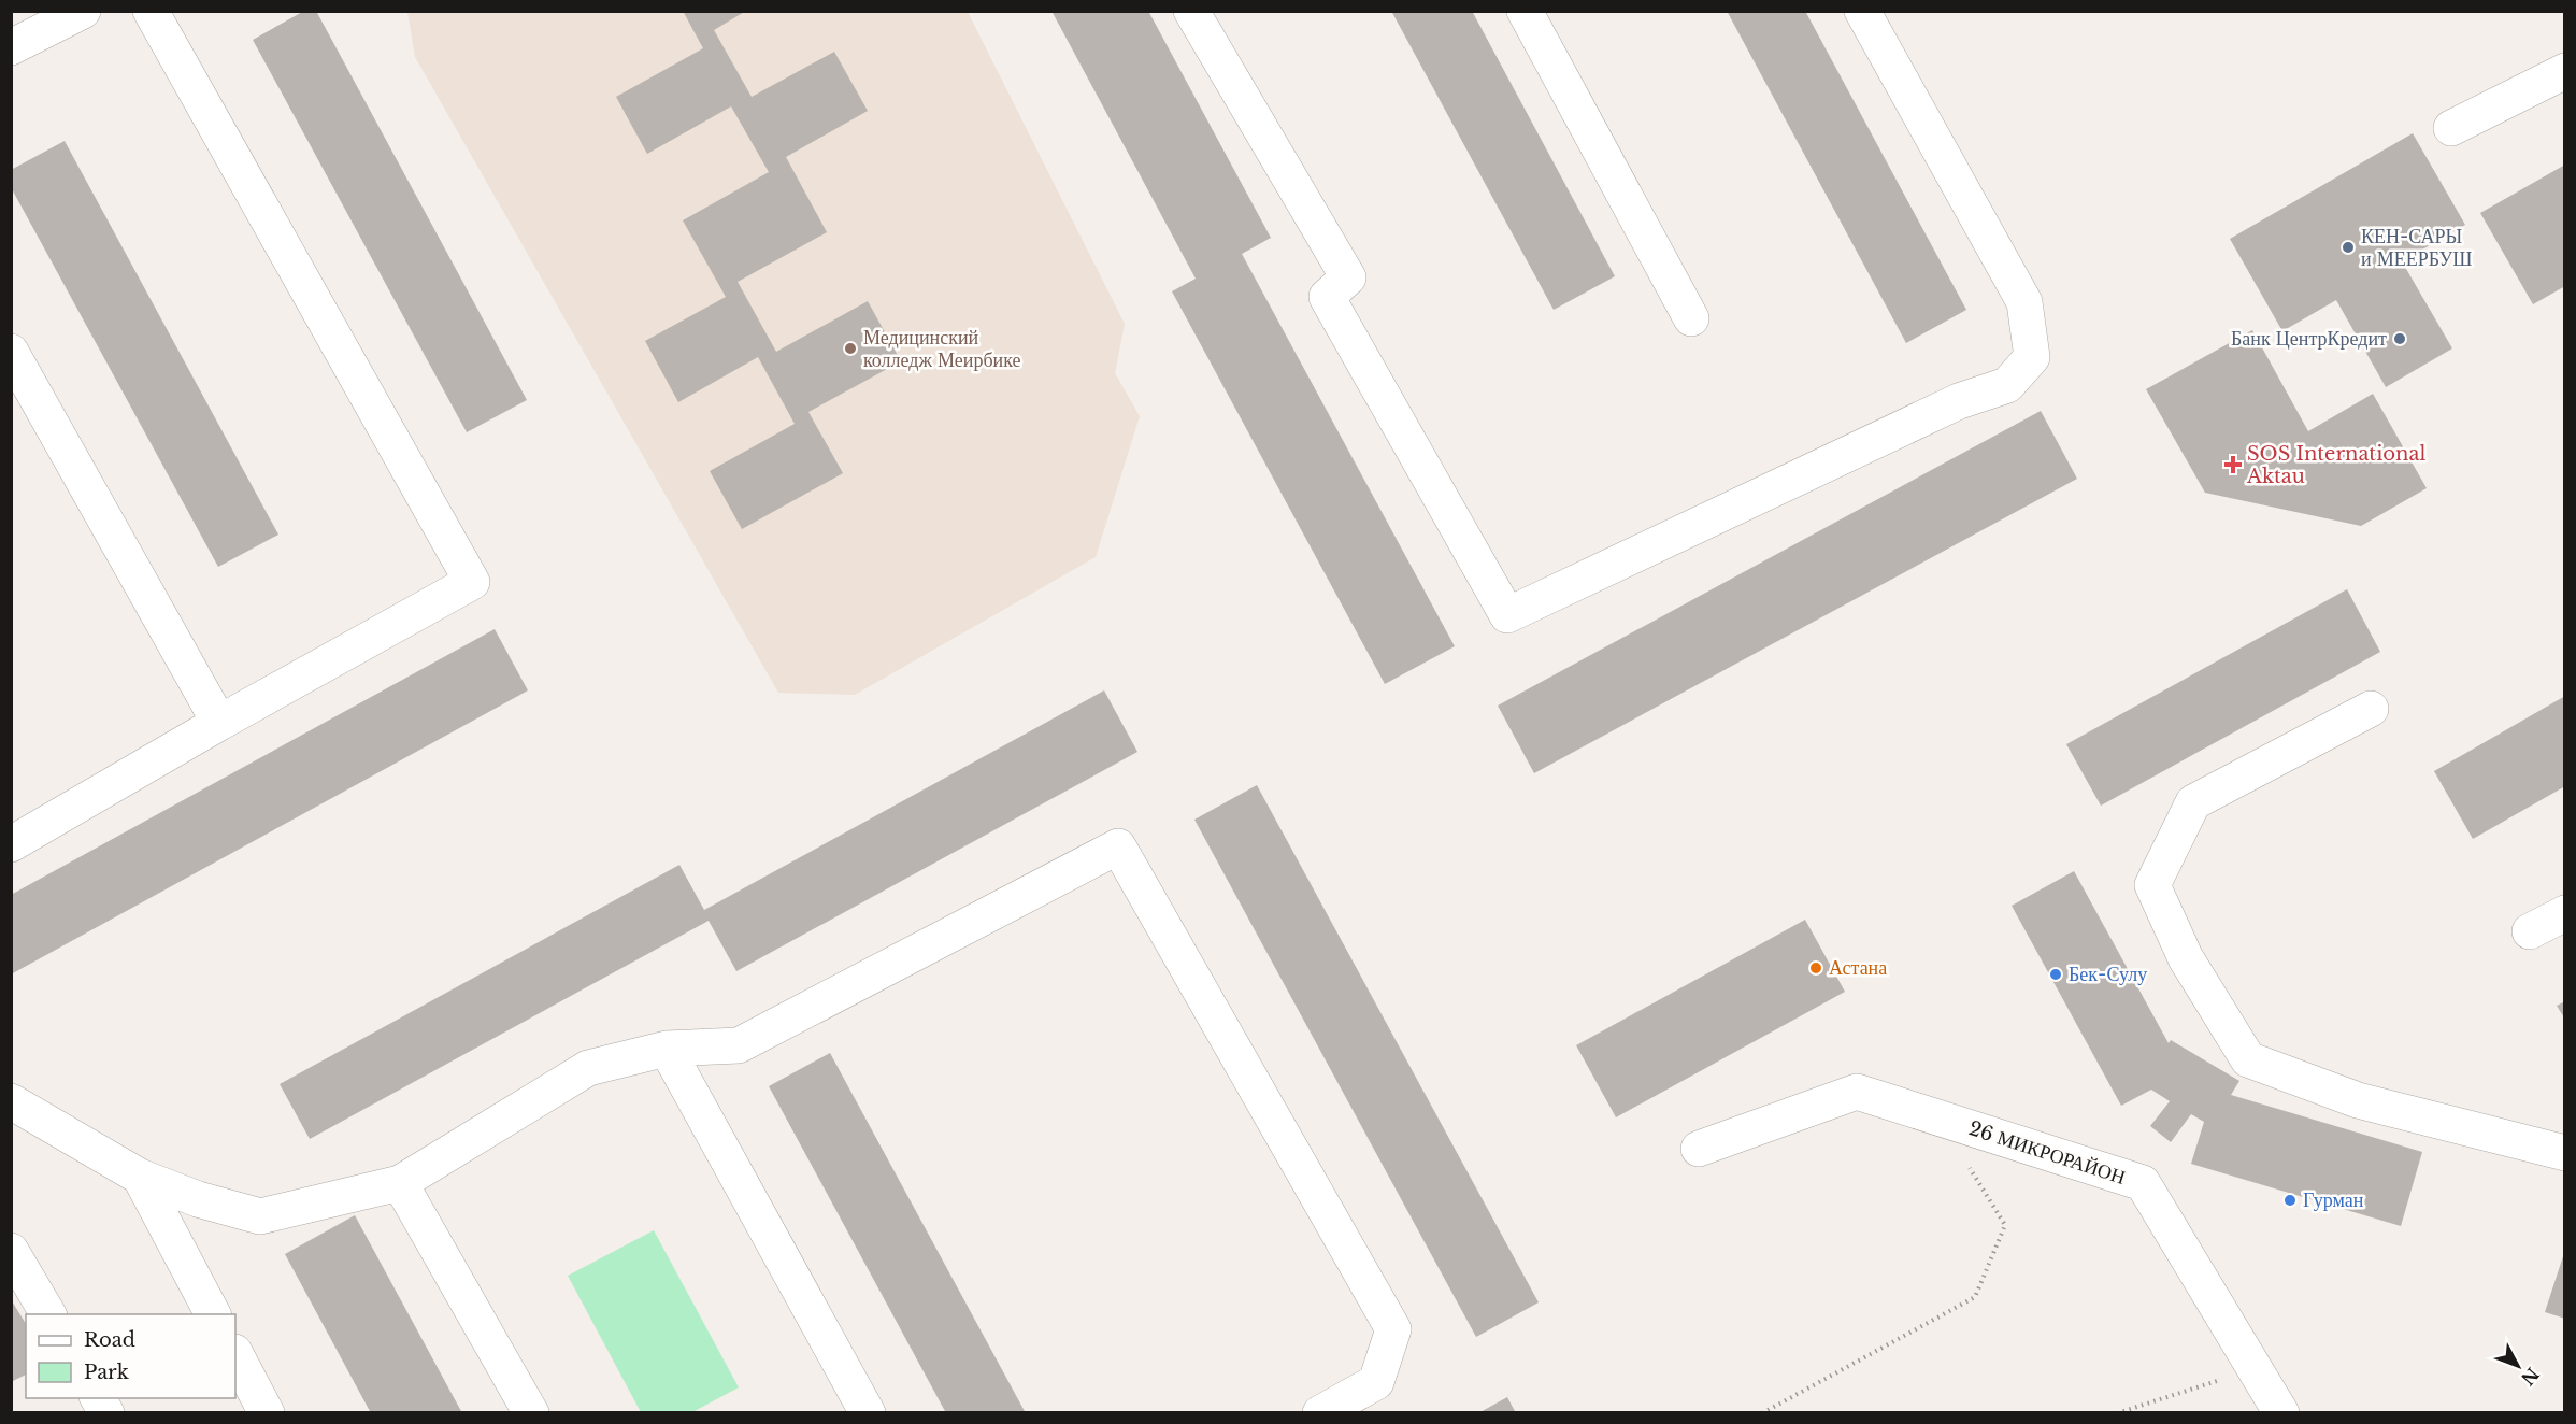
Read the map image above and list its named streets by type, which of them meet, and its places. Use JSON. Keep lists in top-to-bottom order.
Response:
{
  "streets": {
    "lane": ["26 МИКРОРАЙОН"]
  },
  "places": {
    "other": [
      "КЕН-САРЫ и МЕЕРБУШ",
      "Банк ЦентрКредит",
      "Медицинский колледж Меирбике",
      "Астана",
      "Бек-Сулу",
      "Гурман"
    ],
    "health": ["SOS International Aktau"]
  },
  "legend": ["Road", "Park"],
  "north": "bottom right"
}
